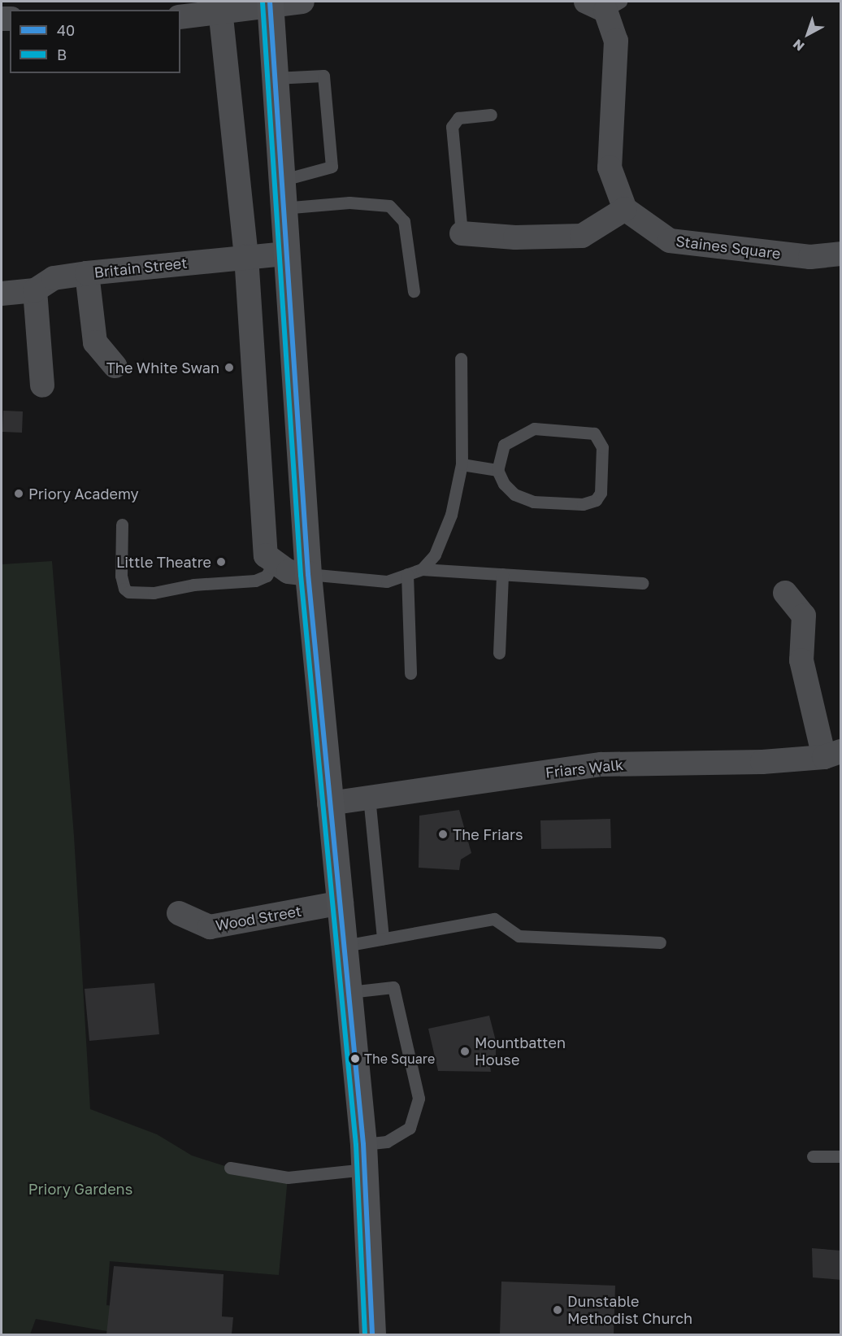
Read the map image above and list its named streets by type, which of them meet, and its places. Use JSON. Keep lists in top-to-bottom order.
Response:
{
  "streets": {
    "street": [
      "Staines Square",
      "Britain Street",
      "Friars Walk",
      "Wood Street"
    ]
  },
  "parks": ["Priory Gardens"],
  "places": [
    "The White Swan",
    "Priory Academy",
    "Little Theatre",
    "The Friars",
    "Mountbatten House",
    "The Square",
    "Dunstable Methodist Church"
  ],
  "lines": ["transit line 40", "transit line B"],
  "legend": ["40", "B"],
  "north": "bottom left"
}
